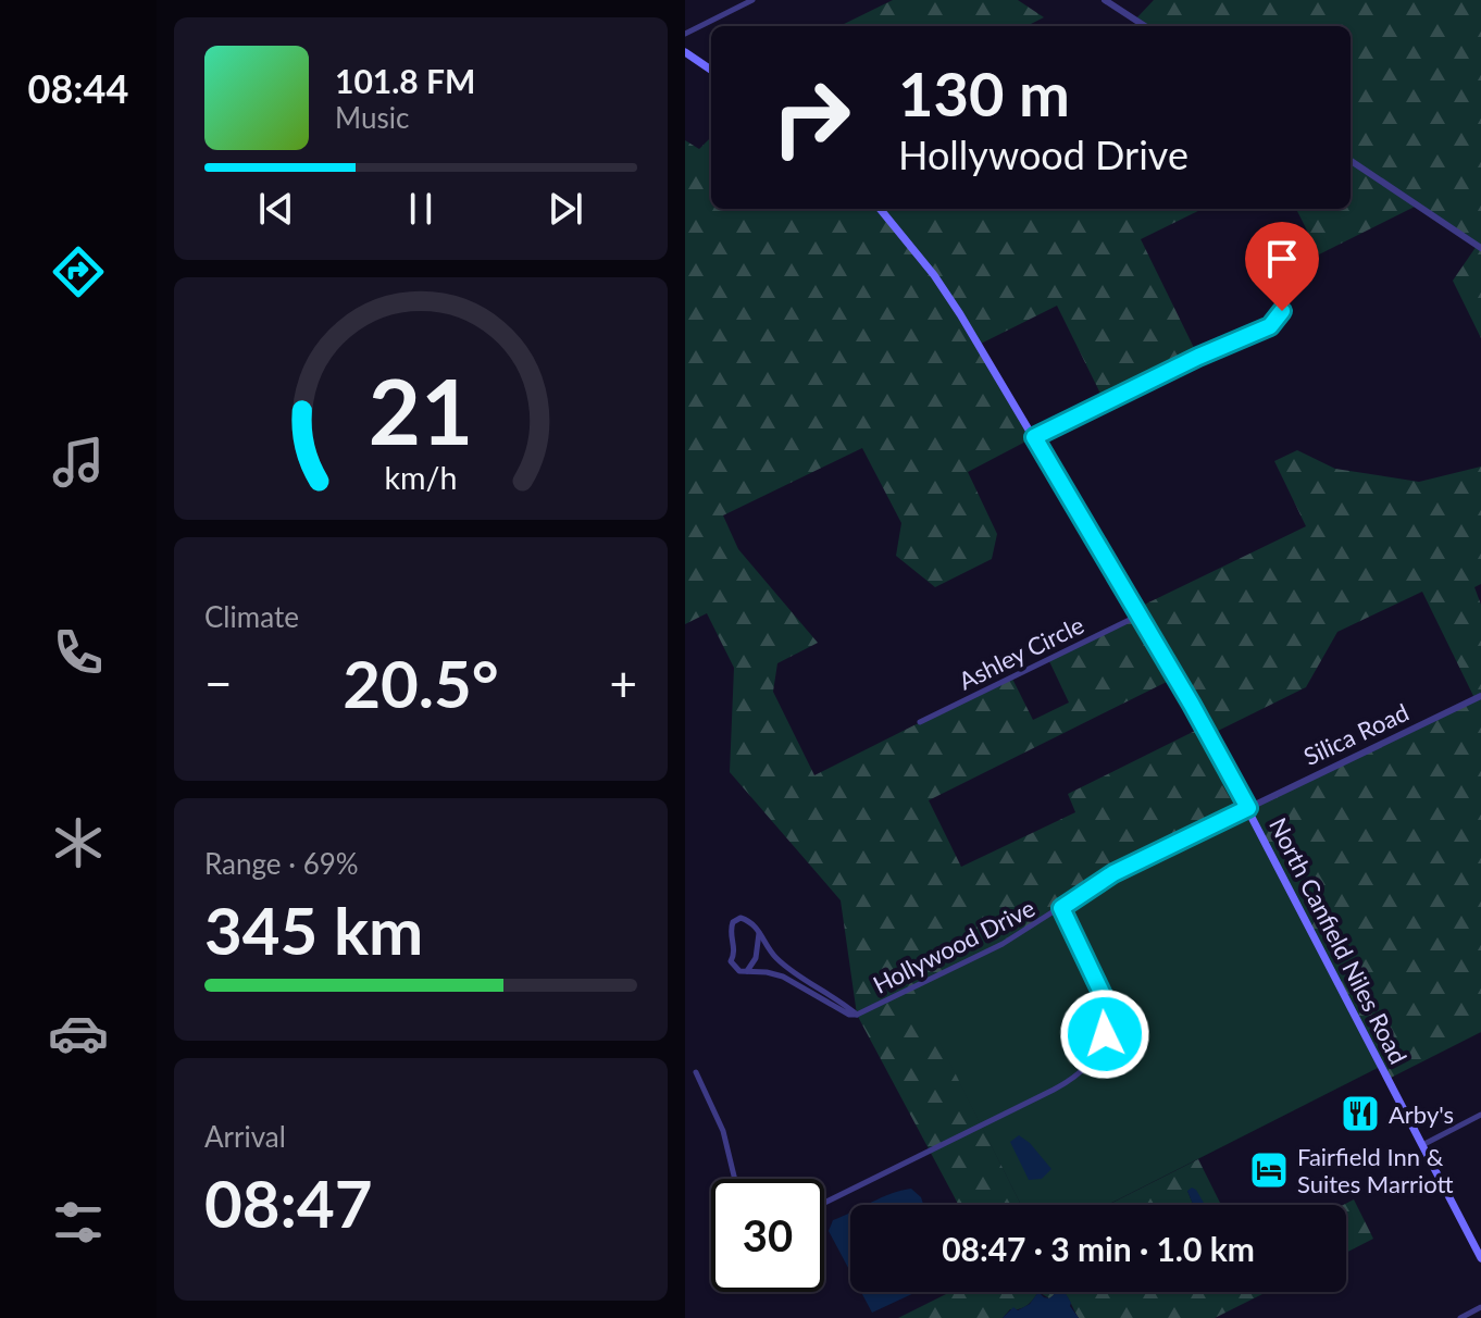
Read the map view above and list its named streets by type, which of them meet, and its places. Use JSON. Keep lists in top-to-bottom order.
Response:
{
  "streets": {
    "main road": ["North Canfield Niles Road"],
    "street": ["Ashley Circle", "Silica Road", "Hollywood Drive"]
  },
  "crossings": [
    ["Ashley Circle", "North Canfield Niles Road"],
    ["Silica Road", "North Canfield Niles Road"],
    ["Silica Road", "Hollywood Drive"],
    ["North Canfield Niles Road", "Hollywood Drive"]
  ],
  "places": {
    "restaurant": ["Arby's"],
    "hotel": ["Fairfield Inn & Suites Marriott"]
  },
  "page": {
    "tabs": "08:44",
    "turn": ["130 m", "Hollywood Drive"],
    "song": ["101.8 FM", "Music"],
    "tile": [
      "Climate",
      ["Range · 69%", "345 km"],
      ["Arrival", "08:47"]
    ],
    "heat": ["−", "20.5°", "+"],
    "limit": "30",
    "trip": "08:47 · 3 min · 1.0 km",
    "gauge": ["21", "km/h"]
  }
}
